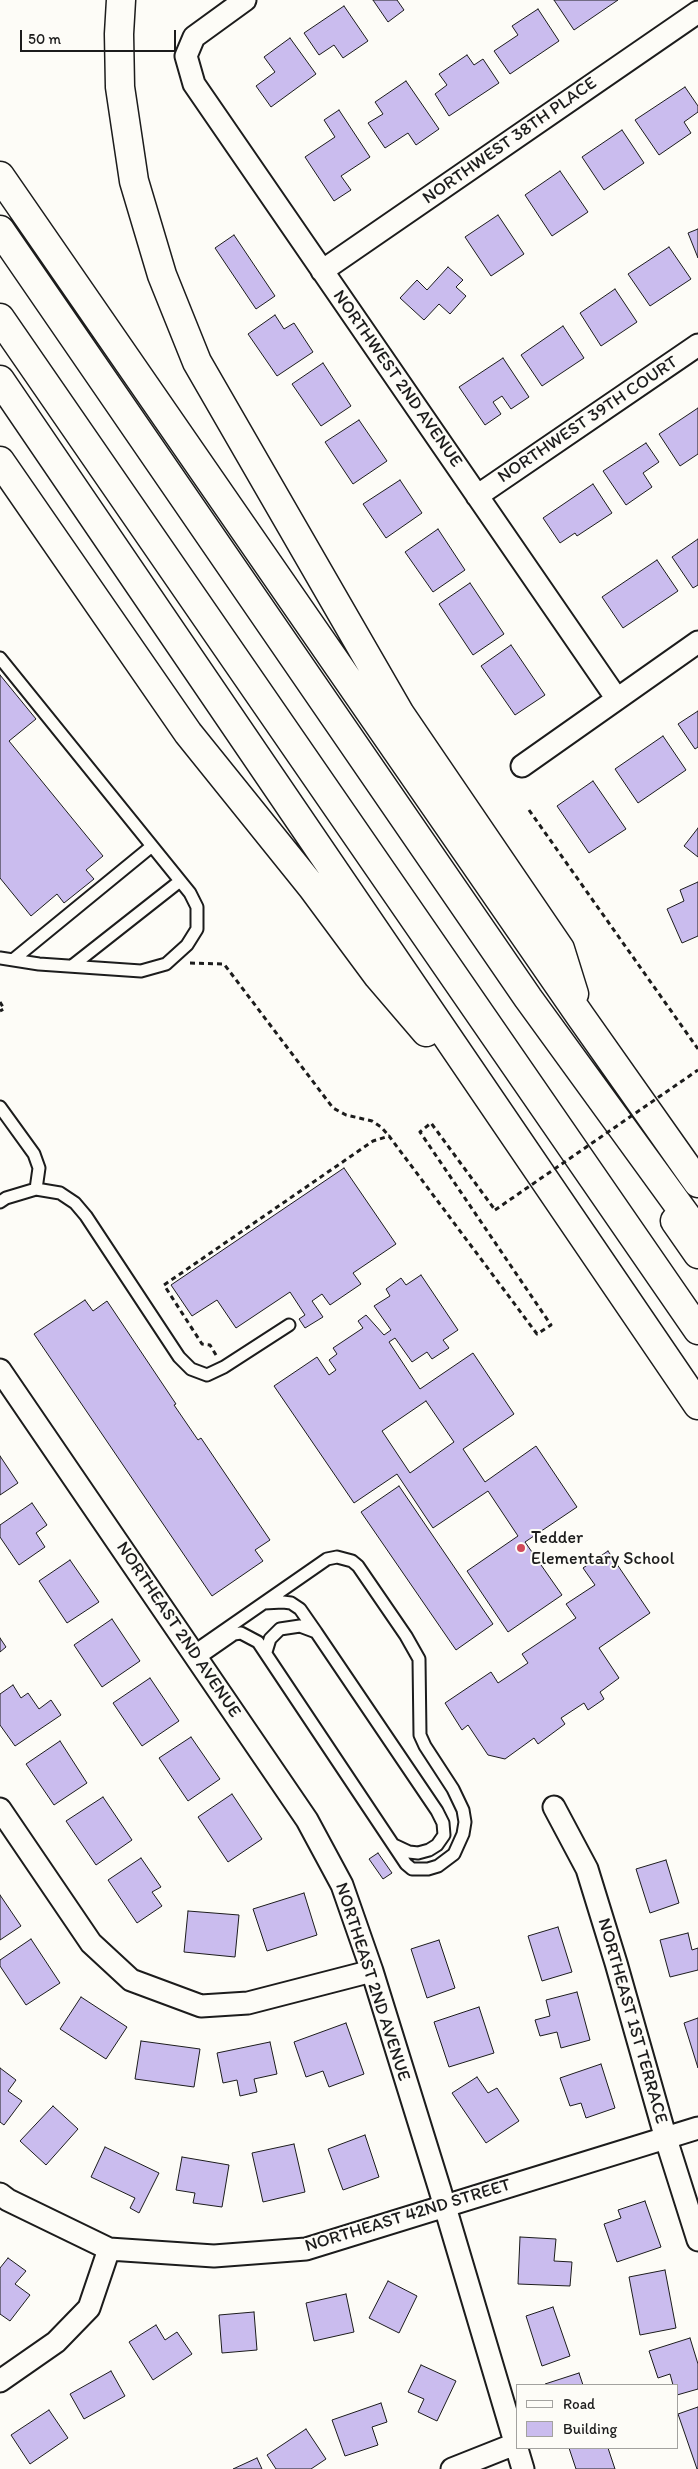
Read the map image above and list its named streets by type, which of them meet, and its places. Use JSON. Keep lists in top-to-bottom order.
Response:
{
  "streets": {
    "street": [
      "NORTHWEST 38TH PLACE",
      "NORTHWEST 2ND AVENUE",
      "NORTHWEST 39TH COURT",
      "NORTHEAST 2ND AVENUE",
      "NORTHEAST 1ST TERRACE",
      "NORTHEAST 42ND STREET"
    ]
  },
  "crossings": [
    ["NORTHWEST 38TH PLACE", "NORTHWEST 2ND AVENUE"],
    ["NORTHWEST 2ND AVENUE", "NORTHWEST 39TH COURT"],
    ["NORTHEAST 2ND AVENUE", "NORTHEAST 42ND STREET"],
    ["NORTHEAST 1ST TERRACE", "NORTHEAST 42ND STREET"]
  ],
  "places": ["Tedder Elementary School"],
  "legend": ["Road", "Building"],
  "scale_bar": "50 m"
}
